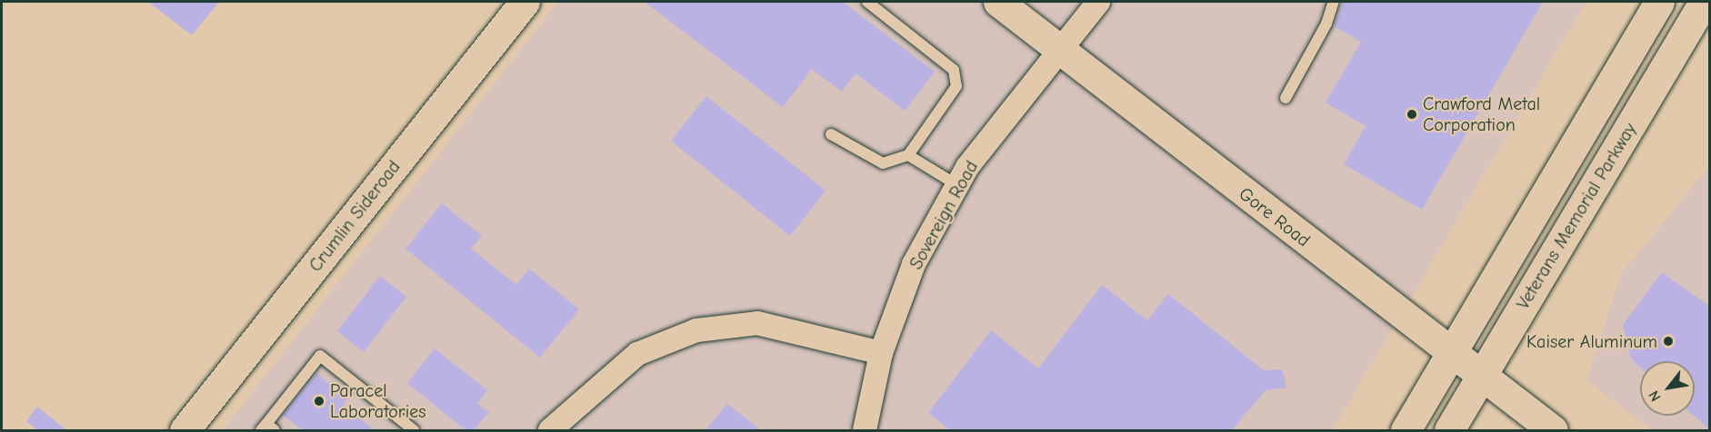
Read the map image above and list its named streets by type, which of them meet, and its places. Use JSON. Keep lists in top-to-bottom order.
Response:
{
  "streets": {
    "main road": ["Crumlin Sideroad", "Veterans Memorial Parkway", "Gore Road"],
    "street": ["Sovereign Road"]
  },
  "crossings": [
    ["Sovereign Road", "Gore Road"],
    ["Veterans Memorial Parkway", "Gore Road"]
  ],
  "places": ["Crawford Metal Corporation", "Kaiser Aluminum", "Paracel Laboratories"],
  "north": "bottom left"
}
